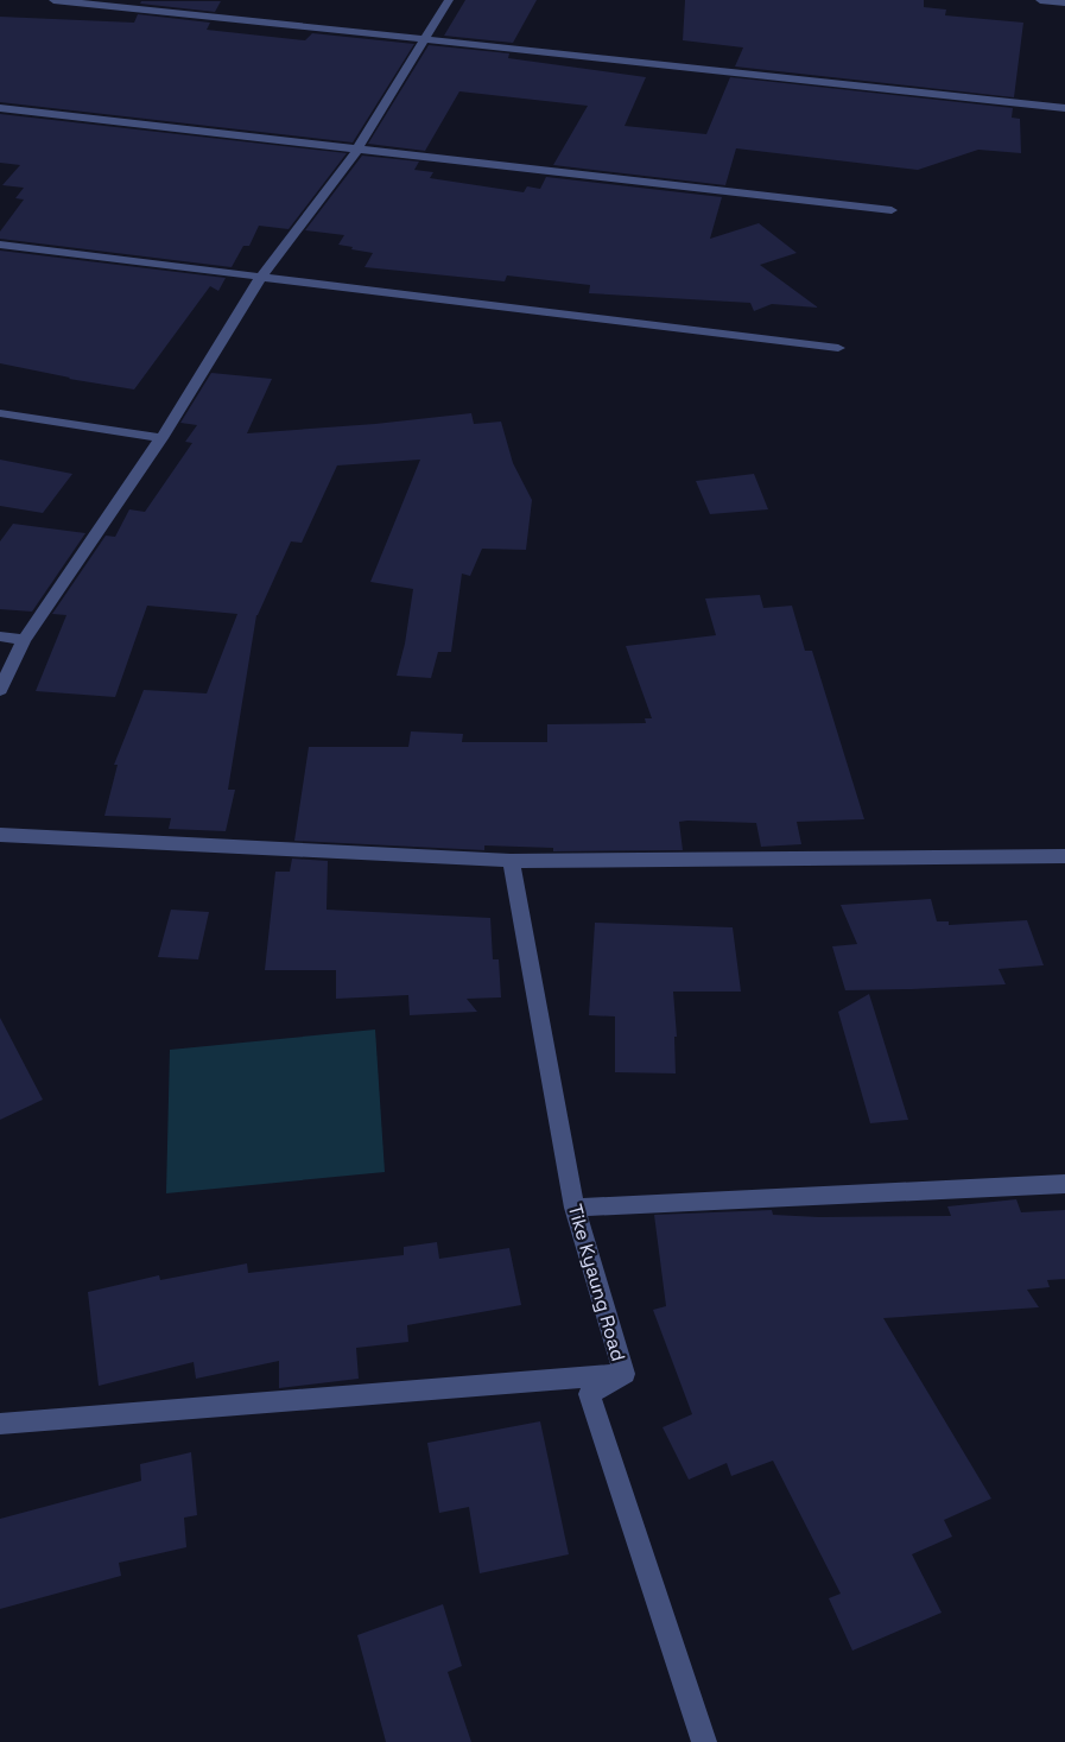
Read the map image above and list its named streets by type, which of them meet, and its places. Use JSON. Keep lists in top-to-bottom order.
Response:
{
  "streets": {
    "street": ["Tike Kyaung Road"]
  }
}
